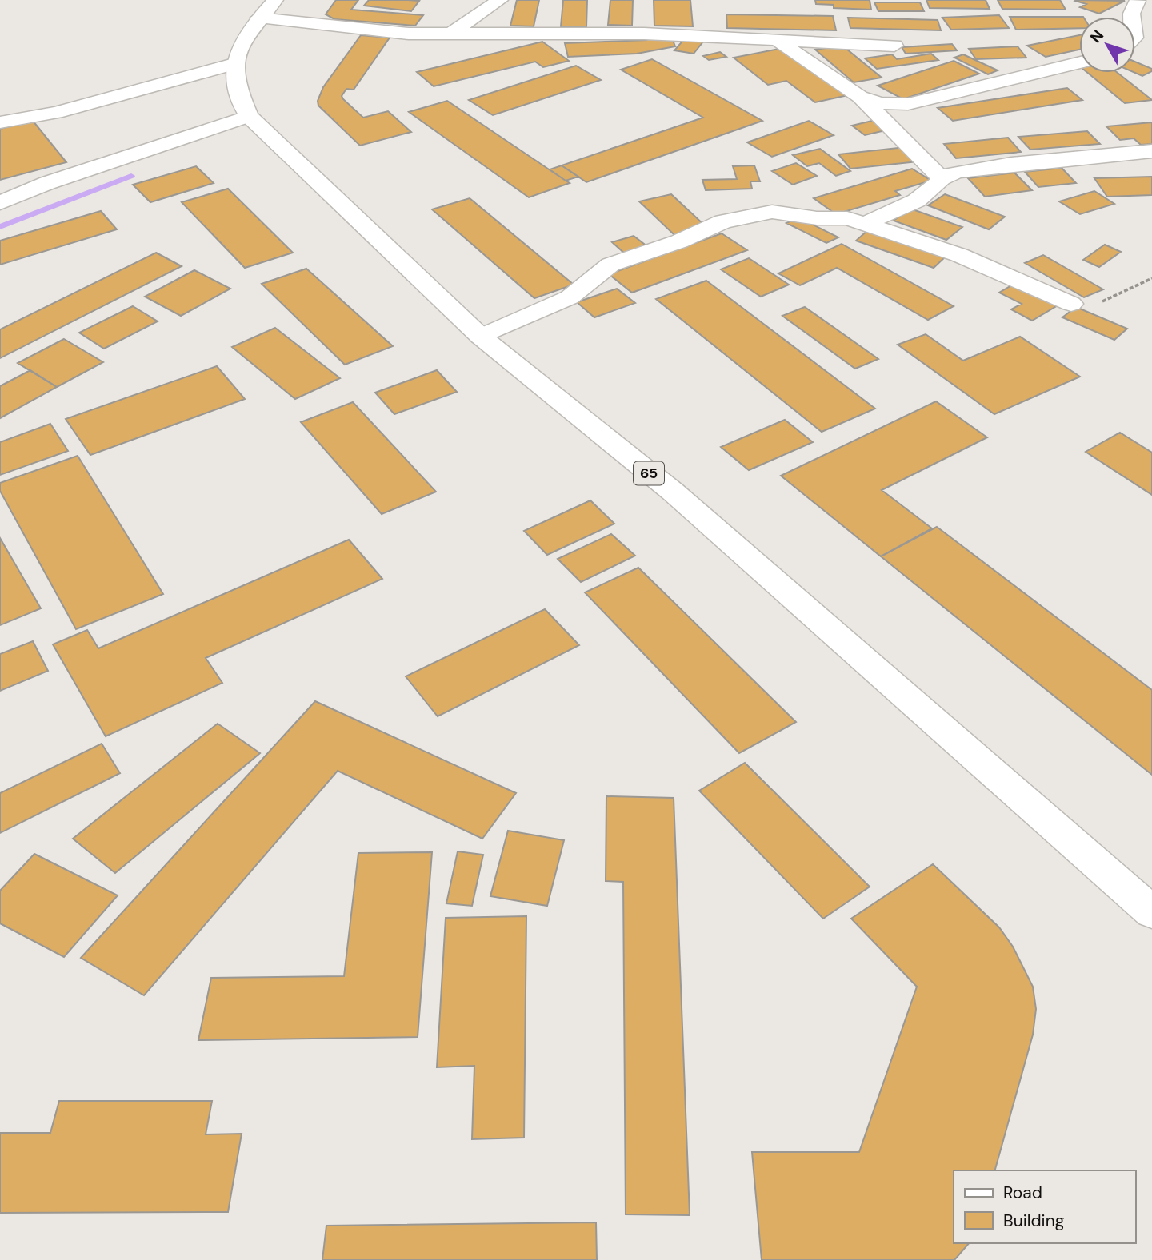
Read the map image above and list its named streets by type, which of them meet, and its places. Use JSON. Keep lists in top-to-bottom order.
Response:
{
  "streets": {
    "street": ["65"]
  },
  "legend": ["Road", "Building"],
  "north": "top left"
}
